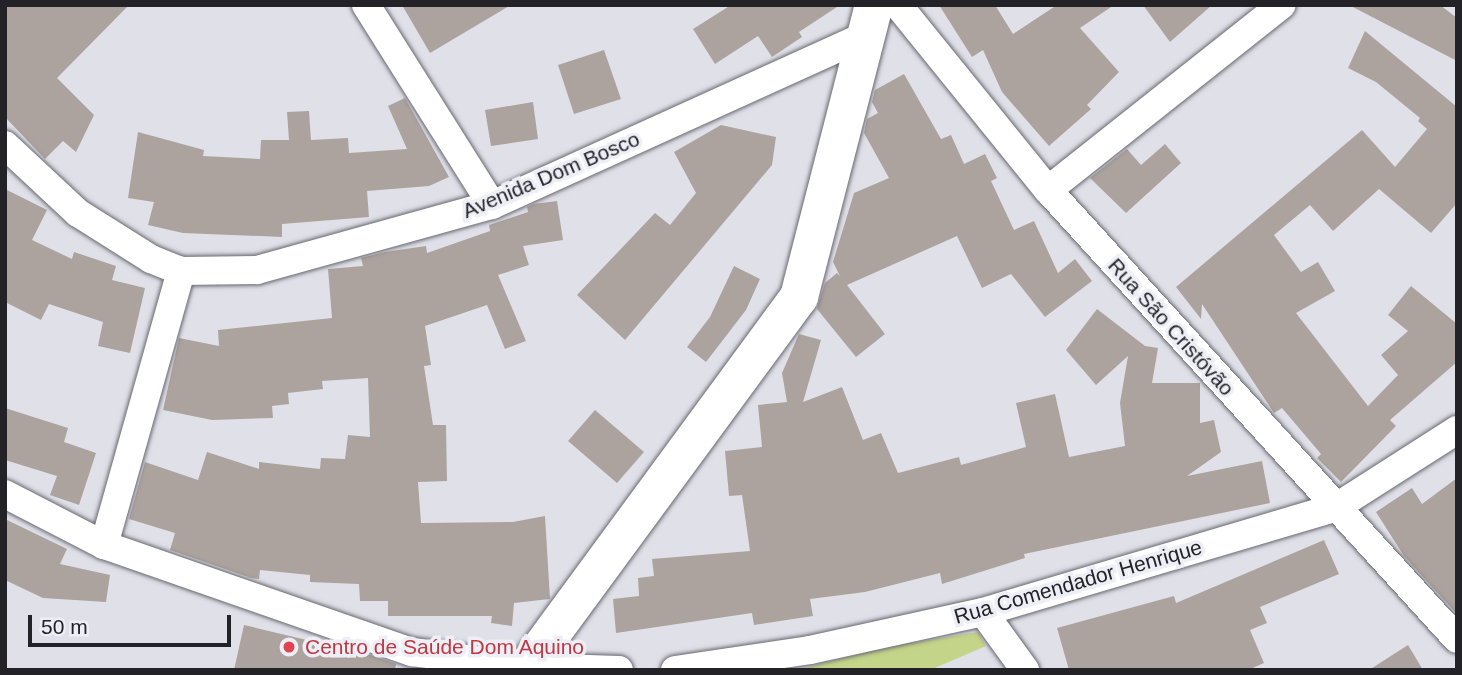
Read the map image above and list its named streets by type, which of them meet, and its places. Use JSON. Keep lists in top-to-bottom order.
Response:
{
  "streets": {
    "street": ["Avenida Dom Bosco", "Rua São Cristóvão", "Rua Comendador Henrique"]
  },
  "crossings": [
    ["Rua São Cristóvão", "Rua Comendador Henrique"]
  ],
  "places": ["Centro de Saúde Dom Aquino"],
  "scale_bar": "50 m"
}
